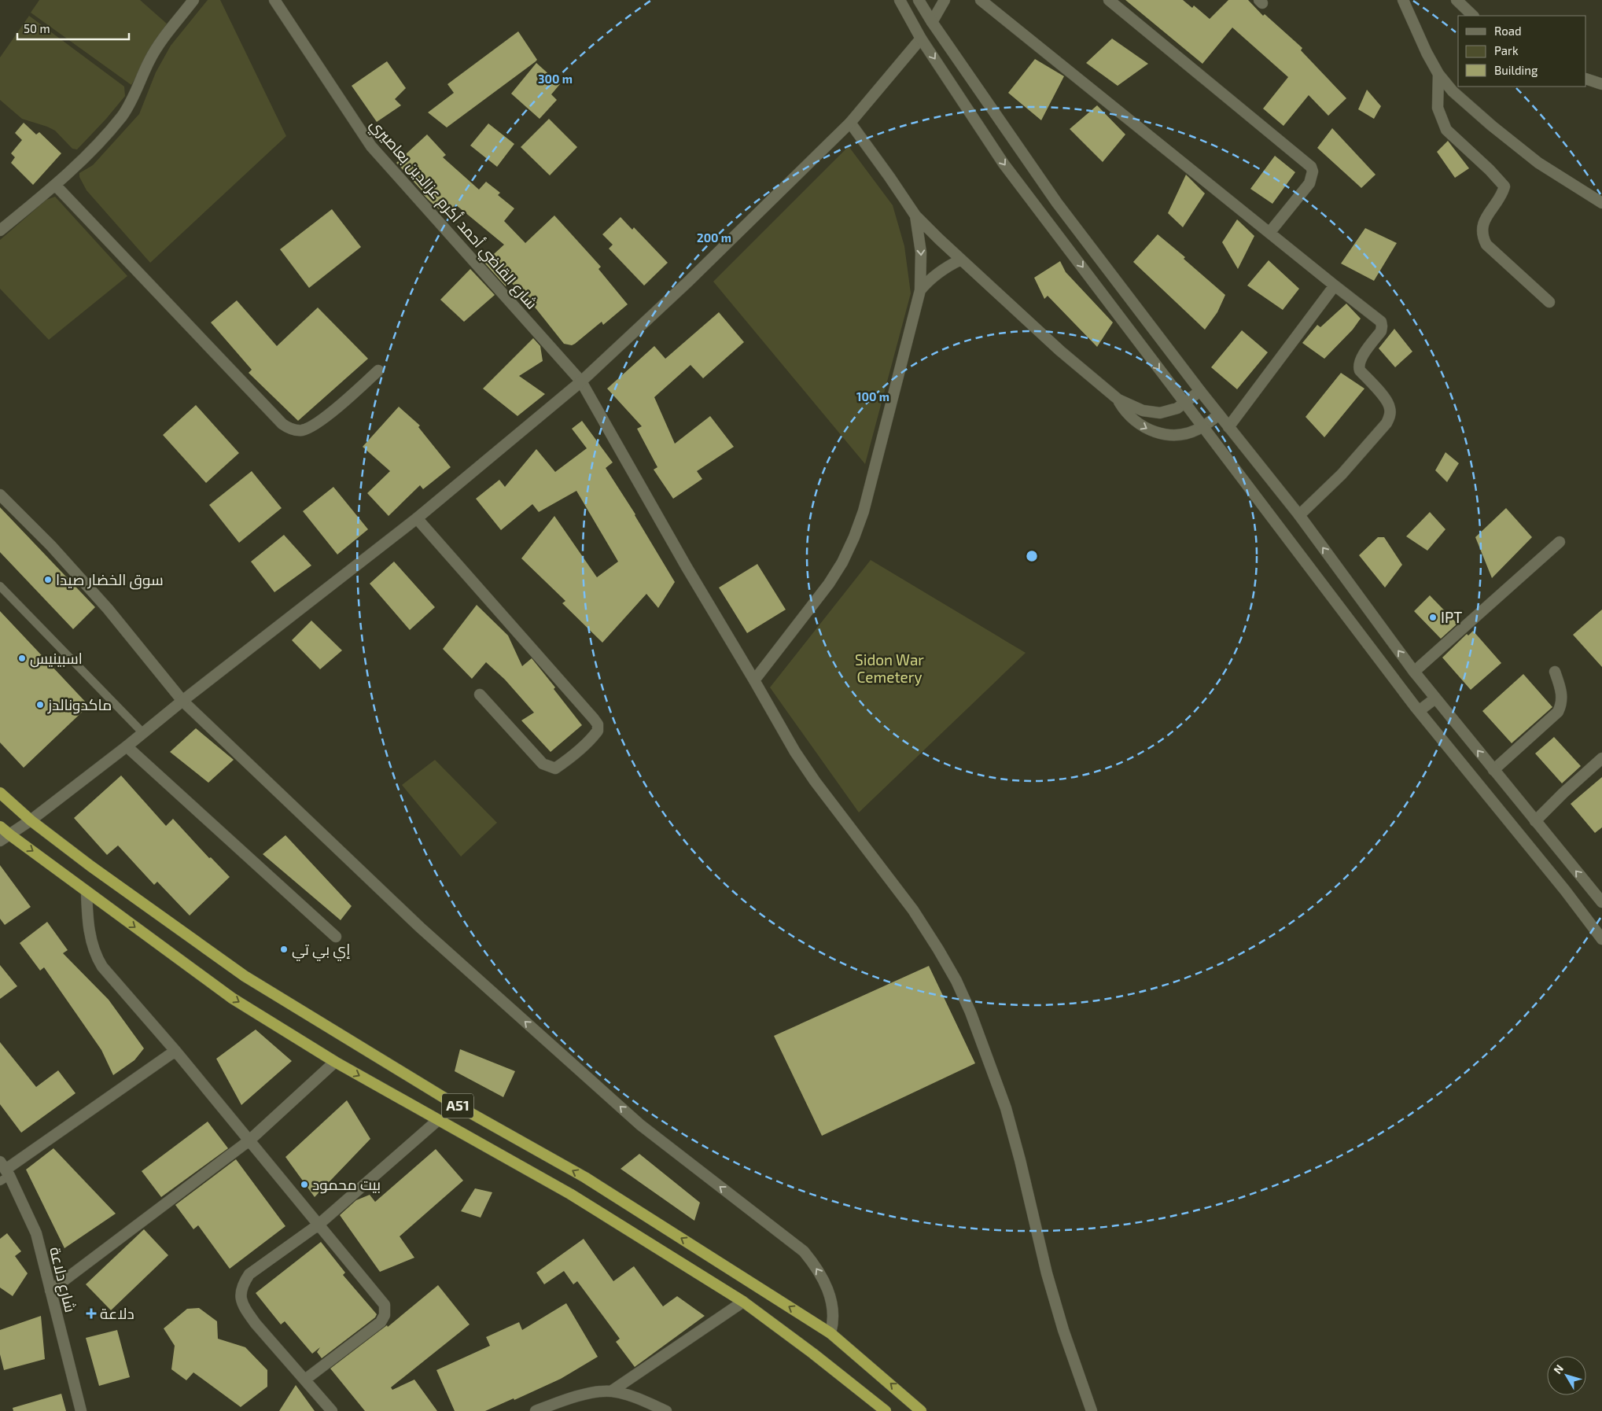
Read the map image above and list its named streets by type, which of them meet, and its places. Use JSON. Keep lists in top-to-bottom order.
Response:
{
  "streets": {
    "highway": ["A51"],
    "street": ["شارع القاضي أحمد أكرم عزالدين بعاصيري", "شارع دلاعة"]
  },
  "parks": ["Sidon War Cemetery"],
  "places": {
    "other": [
      "سوق الخضار صيدا",
      "IPT",
      "اسبينيس",
      "ماكدونالدز",
      "إي بي تي",
      "بيت محمود"
    ],
    "health": ["دلاعة"]
  },
  "legend": ["Road", "Park", "Building"],
  "scale_bar": "50 m",
  "north": "top left",
  "rings": ["300 m", "200 m", "100 m"]
}
